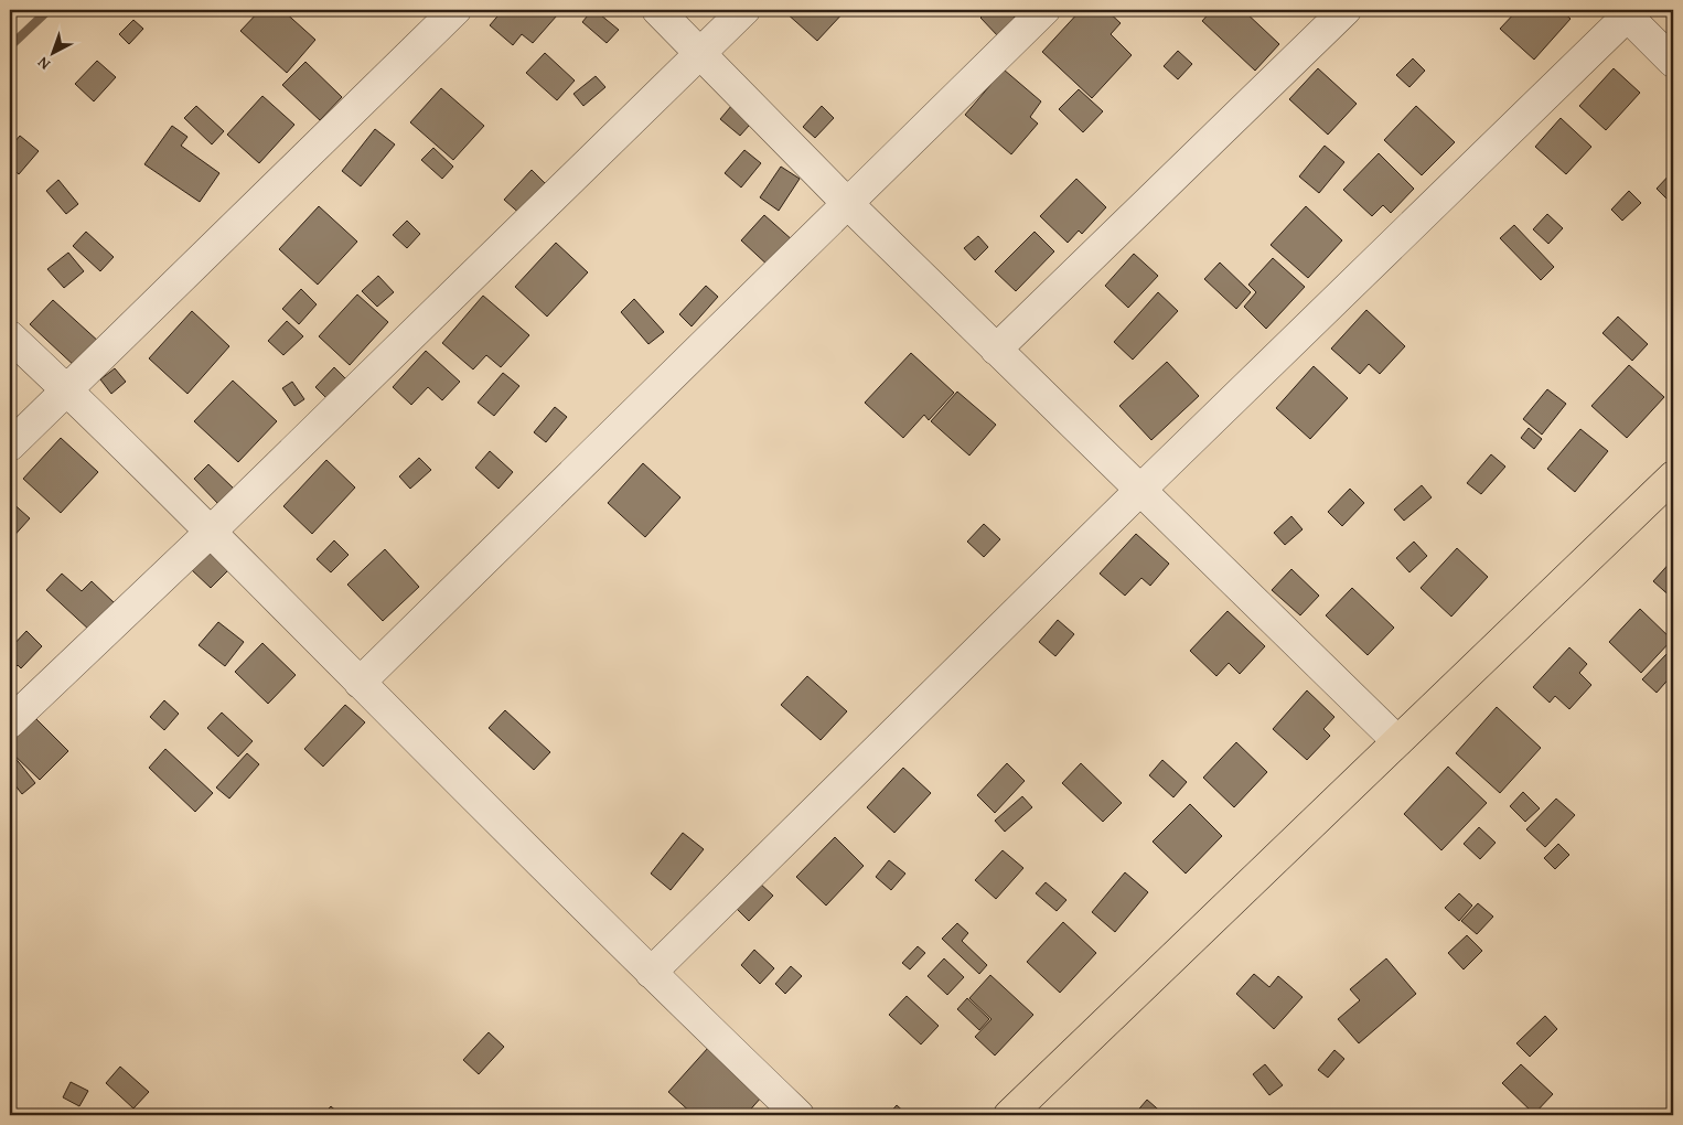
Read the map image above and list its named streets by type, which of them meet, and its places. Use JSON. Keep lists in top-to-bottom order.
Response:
{
  "north": "bottom left"
}
